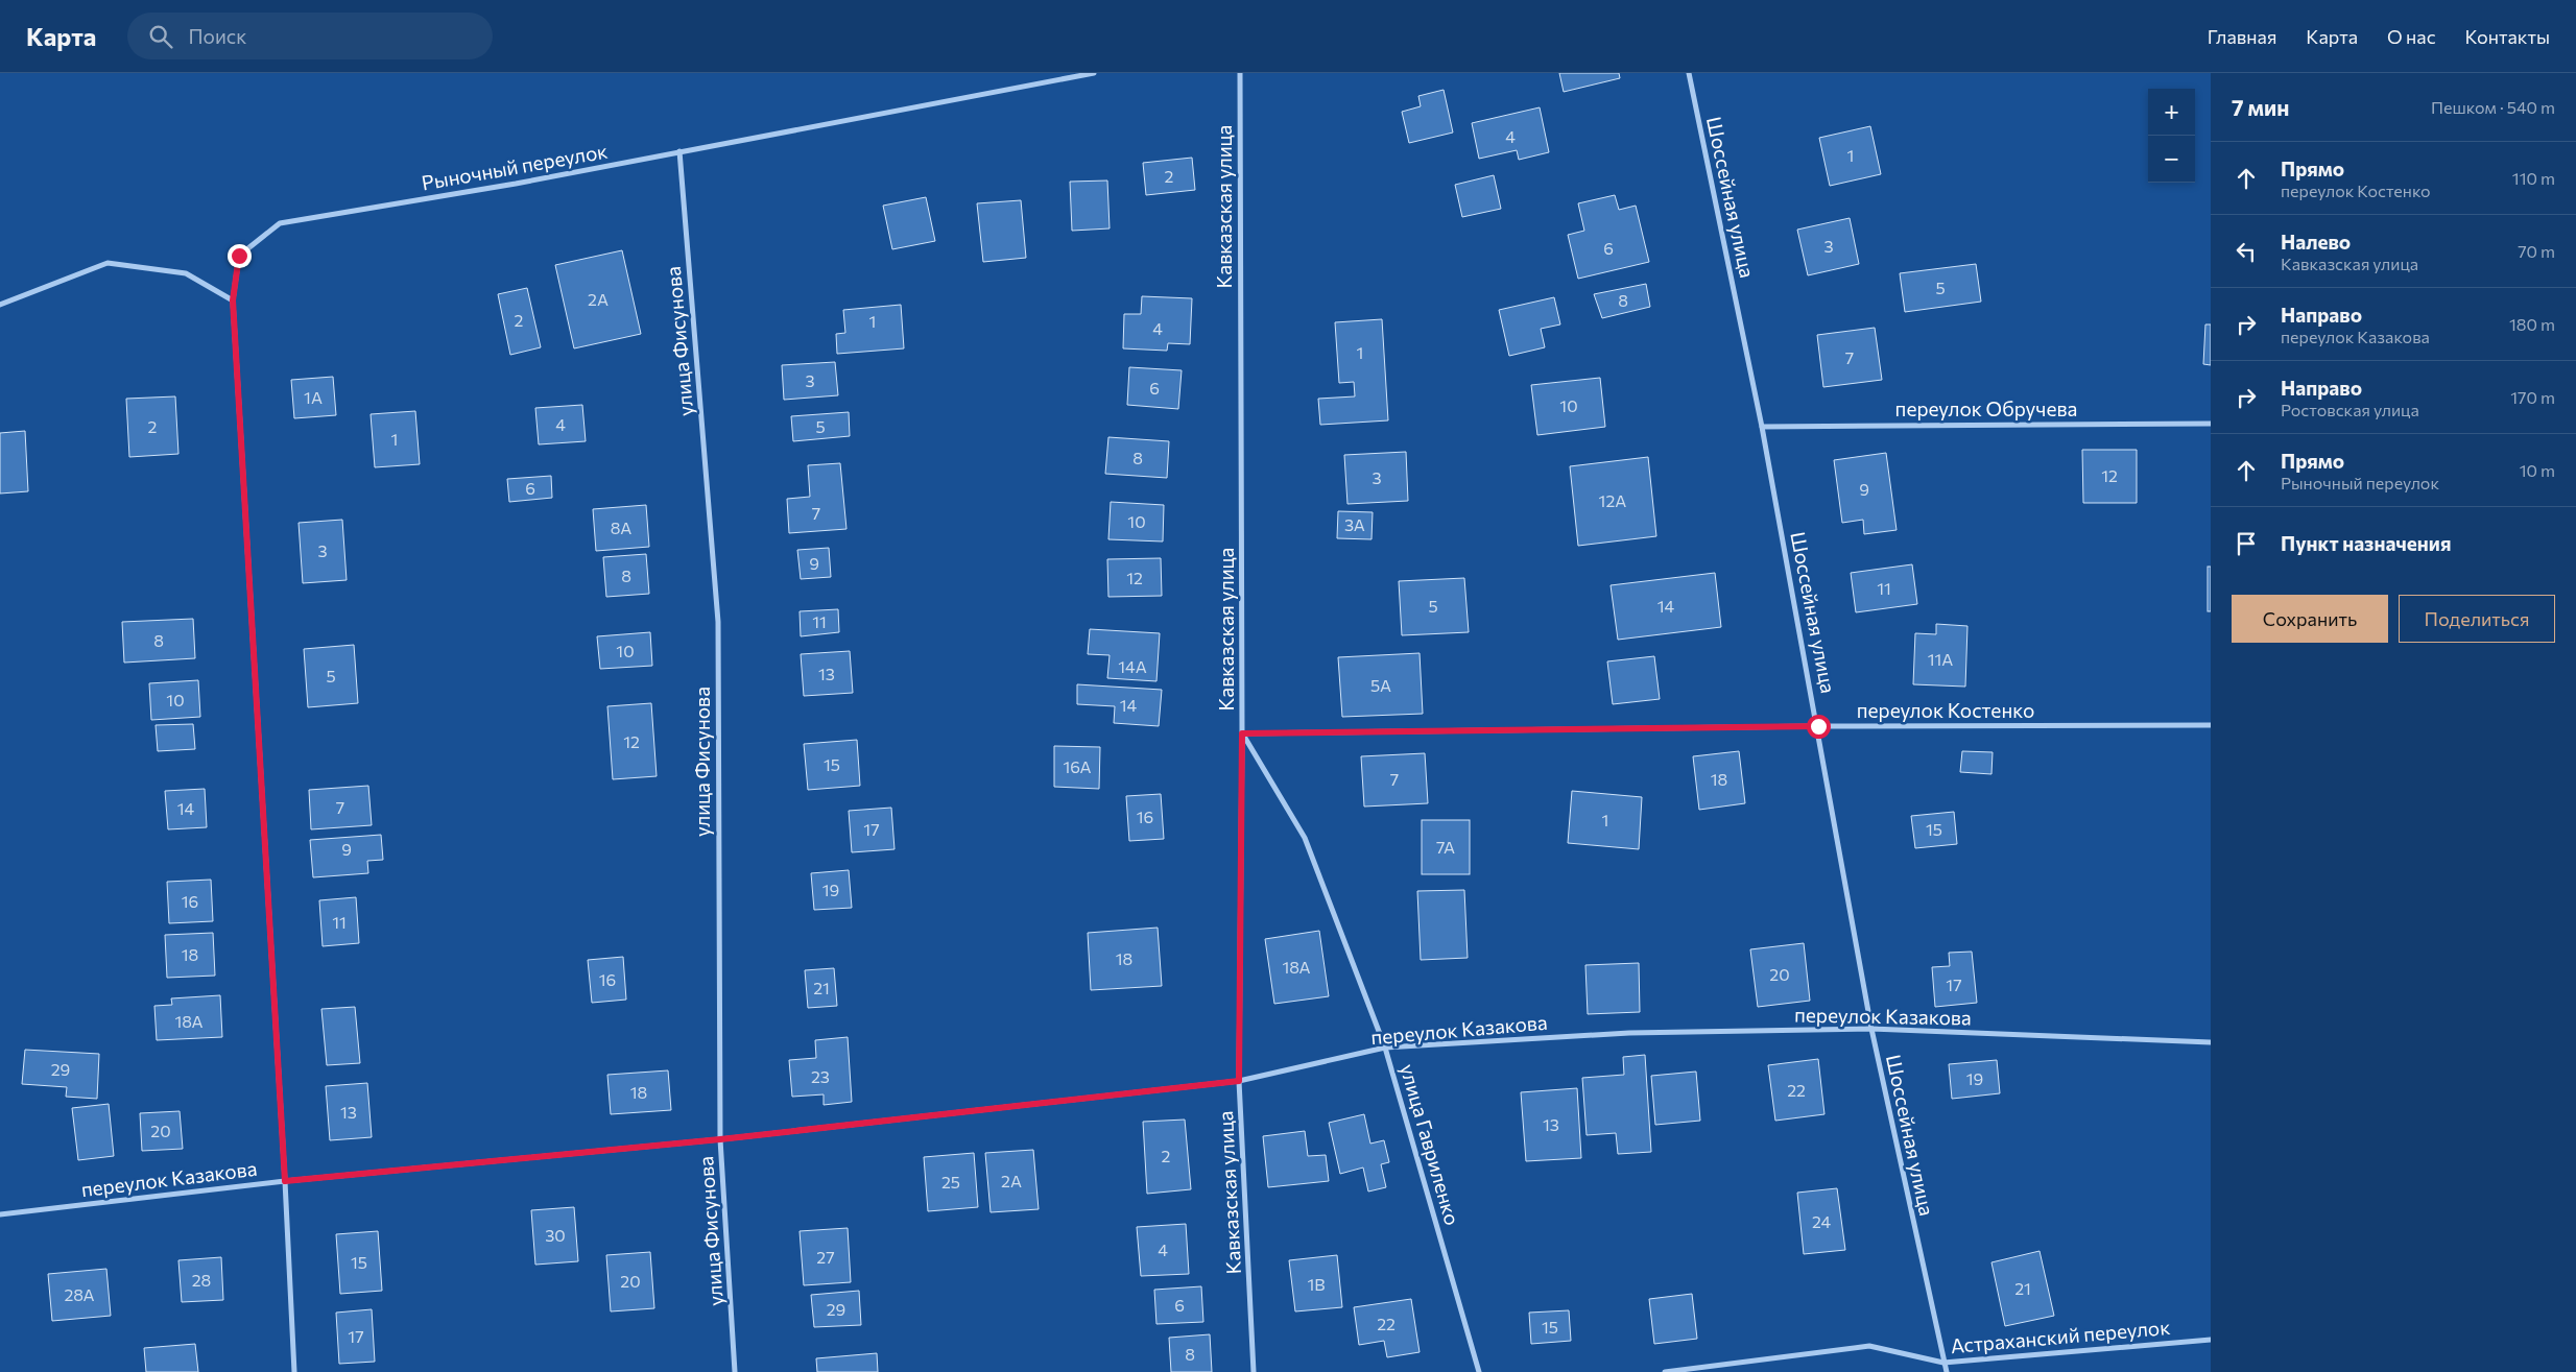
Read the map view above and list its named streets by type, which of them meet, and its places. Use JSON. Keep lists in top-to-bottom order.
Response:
{
  "streets": {
    "street": [
      "Рыночный переулок",
      "Шоссейная улица",
      "Кавказская улица",
      "улица Фисунова",
      "переулок Обручева",
      "переулок Костенко",
      "переулок Казакова",
      "улица Гавриленко",
      "Астраханский переулок"
    ]
  },
  "crossings": [
    ["Рыночный переулок", "улица Фисунова"],
    ["Рыночный переулок", "переулок Казакова"],
    ["Шоссейная улица", "переулок Обручева"],
    ["Шоссейная улица", "переулок Костенко"],
    ["Шоссейная улица", "переулок Казакова"],
    ["Шоссейная улица", "Астраханский переулок"],
    ["Кавказская улица", "переулок Костенко"],
    ["Кавказская улица", "переулок Казакова"],
    ["Кавказская улица", "улица Гавриленко"],
    ["улица Фисунова", "переулок Казакова"],
    ["переулок Костенко", "улица Гавриленко"],
    ["переулок Казакова", "улица Гавриленко"]
  ],
  "house_numbers": [
    "4",
    "1",
    "2",
    "3",
    "6",
    "5",
    "2А",
    "8",
    "2",
    "1",
    "4",
    "1",
    "7",
    "3",
    "6",
    "1А",
    "10",
    "4",
    "2",
    "5",
    "1",
    "8",
    "12",
    "3",
    "6",
    "9",
    "12А",
    "7",
    "10",
    "3А",
    "8А",
    "3",
    "9",
    "8",
    "12",
    "11",
    "5",
    "14",
    "11",
    "8",
    "10",
    "11А",
    "14А",
    "13",
    "5",
    "5А",
    "10",
    "14",
    "12",
    "15",
    "16А",
    "7",
    "18",
    "7",
    "14",
    "16",
    "1",
    "17",
    "15",
    "7А",
    "9",
    "19",
    "16",
    "11",
    "18",
    "18",
    "18А",
    "20",
    "16",
    "17",
    "21",
    "18А",
    "29",
    "23",
    "19",
    "22",
    "18",
    "13",
    "13",
    "20",
    "2",
    "2А",
    "25",
    "24",
    "30",
    "4",
    "27",
    "15",
    "28",
    "20",
    "1В",
    "21",
    "28А",
    "6",
    "29",
    "22",
    "15",
    "17",
    "8"
  ],
  "page": {
    "header": "Карта",
    "search": "Поиск",
    "nav": [
      "Главная",
      "Карта",
      "О нас",
      "Контакты"
    ],
    "heading": ["7 мин", "Пешком · 540 m"],
    "map_buttons": ["+", "−"],
    "list": [
      ["Прямо", "переулок Костенко", "110 m"],
      ["Налево", "Кавказская улица", "70 m"],
      ["Направо", "переулок Казакова", "180 m"],
      ["Направо", "Ростовская улица", "170 m"],
      ["Прямо", "Рыночный переулок", "10 m"],
      "Пункт назначения"
    ],
    "buttons": ["Сохранить", "Поделиться"]
  }
}
